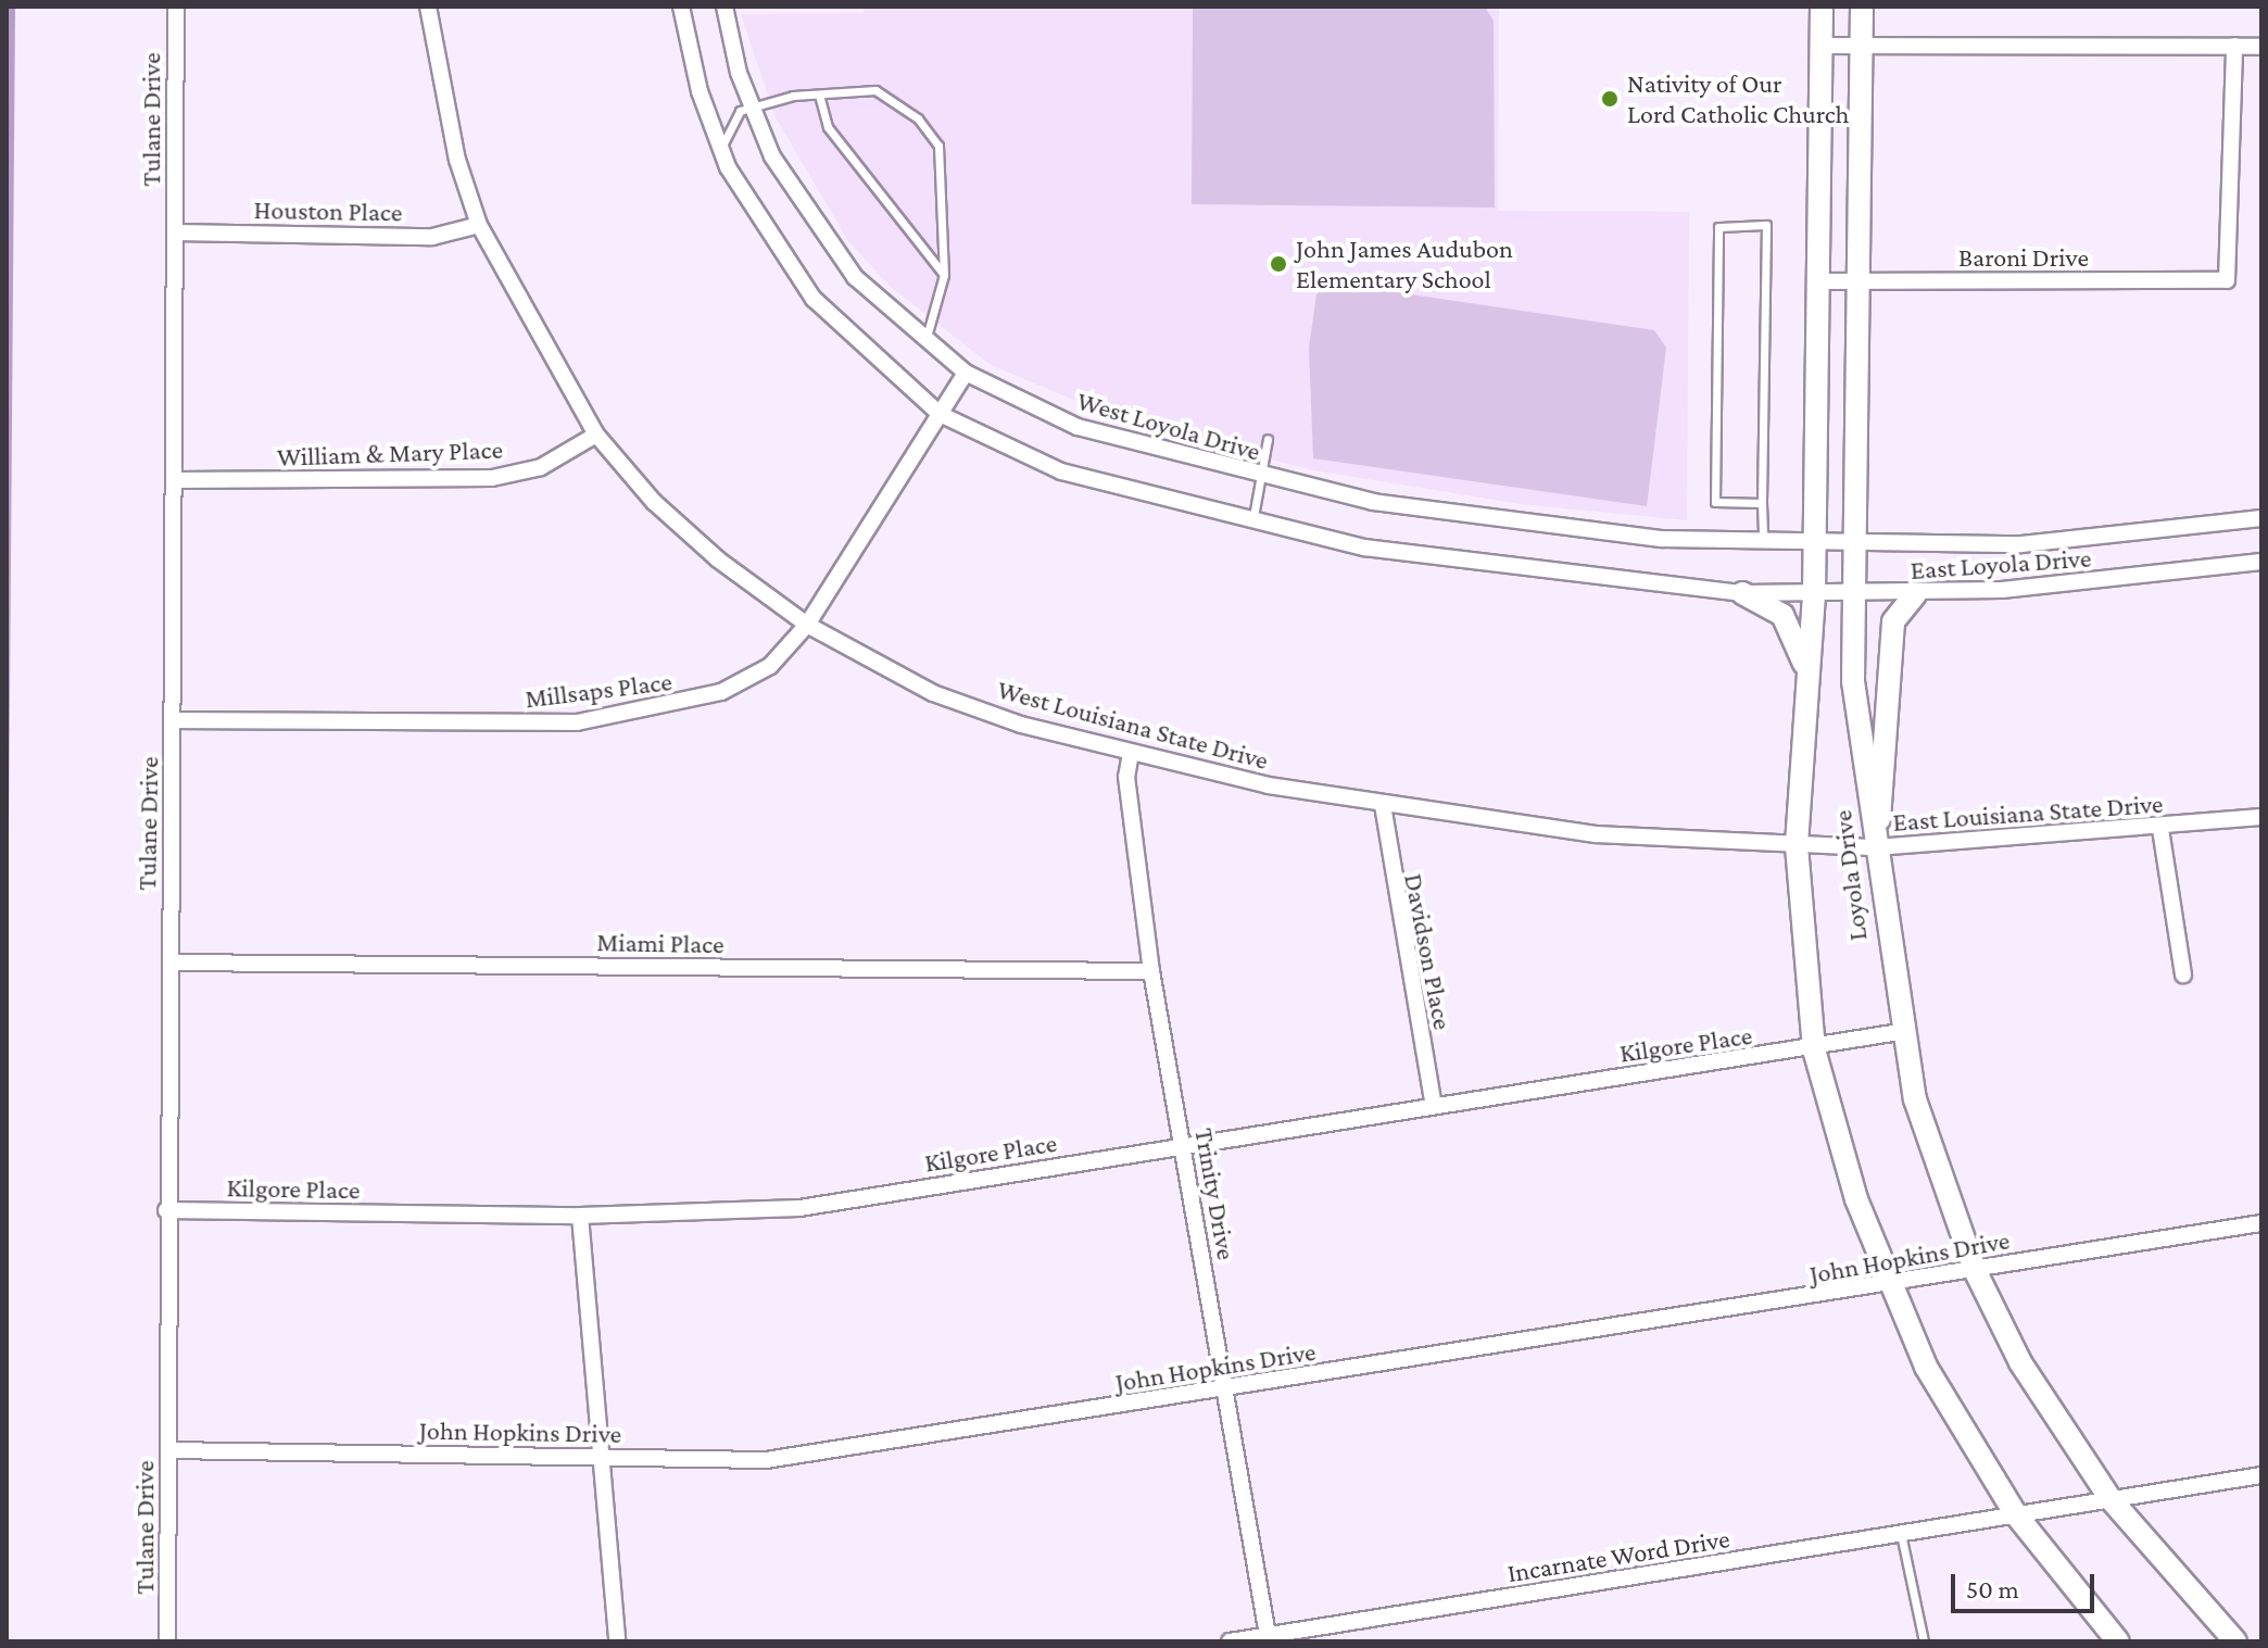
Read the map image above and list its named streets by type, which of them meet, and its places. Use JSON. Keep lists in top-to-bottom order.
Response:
{
  "streets": {
    "main road": ["Loyola Drive"],
    "street": [
      "Tulane Drive",
      "Houston Place",
      "Baroni Drive",
      "West Loyola Drive",
      "William & Mary Place",
      "East Loyola Drive",
      "Millsaps Place",
      "West Louisiana State Drive",
      "East Louisiana State Drive",
      "Miami Place",
      "Davidson Place",
      "Kilgore Place",
      "Trinity Drive",
      "John Hopkins Drive",
      "Incarnate Word Drive"
    ]
  },
  "crossings": [
    ["Tulane Drive", "Houston Place"],
    ["Tulane Drive", "William & Mary Place"],
    ["Tulane Drive", "Millsaps Place"],
    ["Tulane Drive", "Miami Place"],
    ["Tulane Drive", "Kilgore Place"],
    ["Tulane Drive", "John Hopkins Drive"],
    ["Houston Place", "West Louisiana State Drive"],
    ["Baroni Drive", "Loyola Drive"],
    ["West Loyola Drive", "East Loyola Drive"],
    ["West Loyola Drive", "Millsaps Place"],
    ["West Loyola Drive", "Loyola Drive"],
    ["William & Mary Place", "West Louisiana State Drive"],
    ["East Loyola Drive", "Loyola Drive"],
    ["Millsaps Place", "West Louisiana State Drive"],
    ["West Louisiana State Drive", "East Louisiana State Drive"],
    ["West Louisiana State Drive", "Loyola Drive"],
    ["West Louisiana State Drive", "Davidson Place"],
    ["West Louisiana State Drive", "Trinity Drive"],
    ["East Louisiana State Drive", "Loyola Drive"],
    ["Loyola Drive", "Kilgore Place"],
    ["Loyola Drive", "John Hopkins Drive"],
    ["Loyola Drive", "Incarnate Word Drive"],
    ["Miami Place", "Trinity Drive"],
    ["Davidson Place", "Kilgore Place"],
    ["Kilgore Place", "Trinity Drive"],
    ["Trinity Drive", "John Hopkins Drive"],
    ["Trinity Drive", "Incarnate Word Drive"]
  ],
  "places": ["Nativity of Our Lord Catholic Church", "John James Audubon Elementary School"],
  "scale_bar": "50 m"
}
